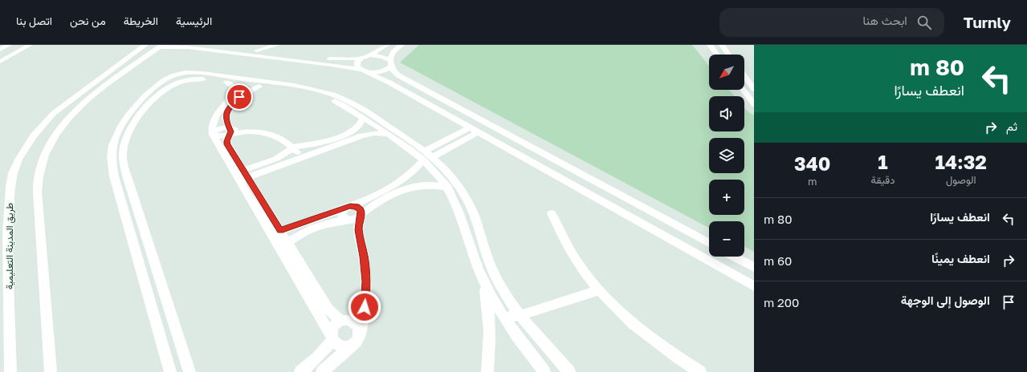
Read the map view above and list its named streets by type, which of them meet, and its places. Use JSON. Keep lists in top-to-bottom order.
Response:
{
  "streets": {
    "street": ["طريق المدينة التعليمية"]
  },
  "north": "bottom left",
  "page": {
    "header": "Turnly",
    "search": "ابحث هنا",
    "nav": [
      "الرئيسية",
      "الخريطة",
      "من نحن",
      "اتصل بنا"
    ],
    "turn": ["80 m", "انعطف يسارًا"],
    "map_buttons": ["+", "−"],
    "then": "ثم",
    "eta": [
      "14:32",
      "الوصول",
      "1",
      "دقيقة",
      "340",
      "m"
    ],
    "list": [
      {
        "name": "انعطف يسارًا",
        "value": "80 m"
      },
      {
        "name": "انعطف يمينًا",
        "value": "60 m"
      },
      {
        "name": "الوصول إلى الوجهة",
        "value": "200 m"
      }
    ]
  }
}
